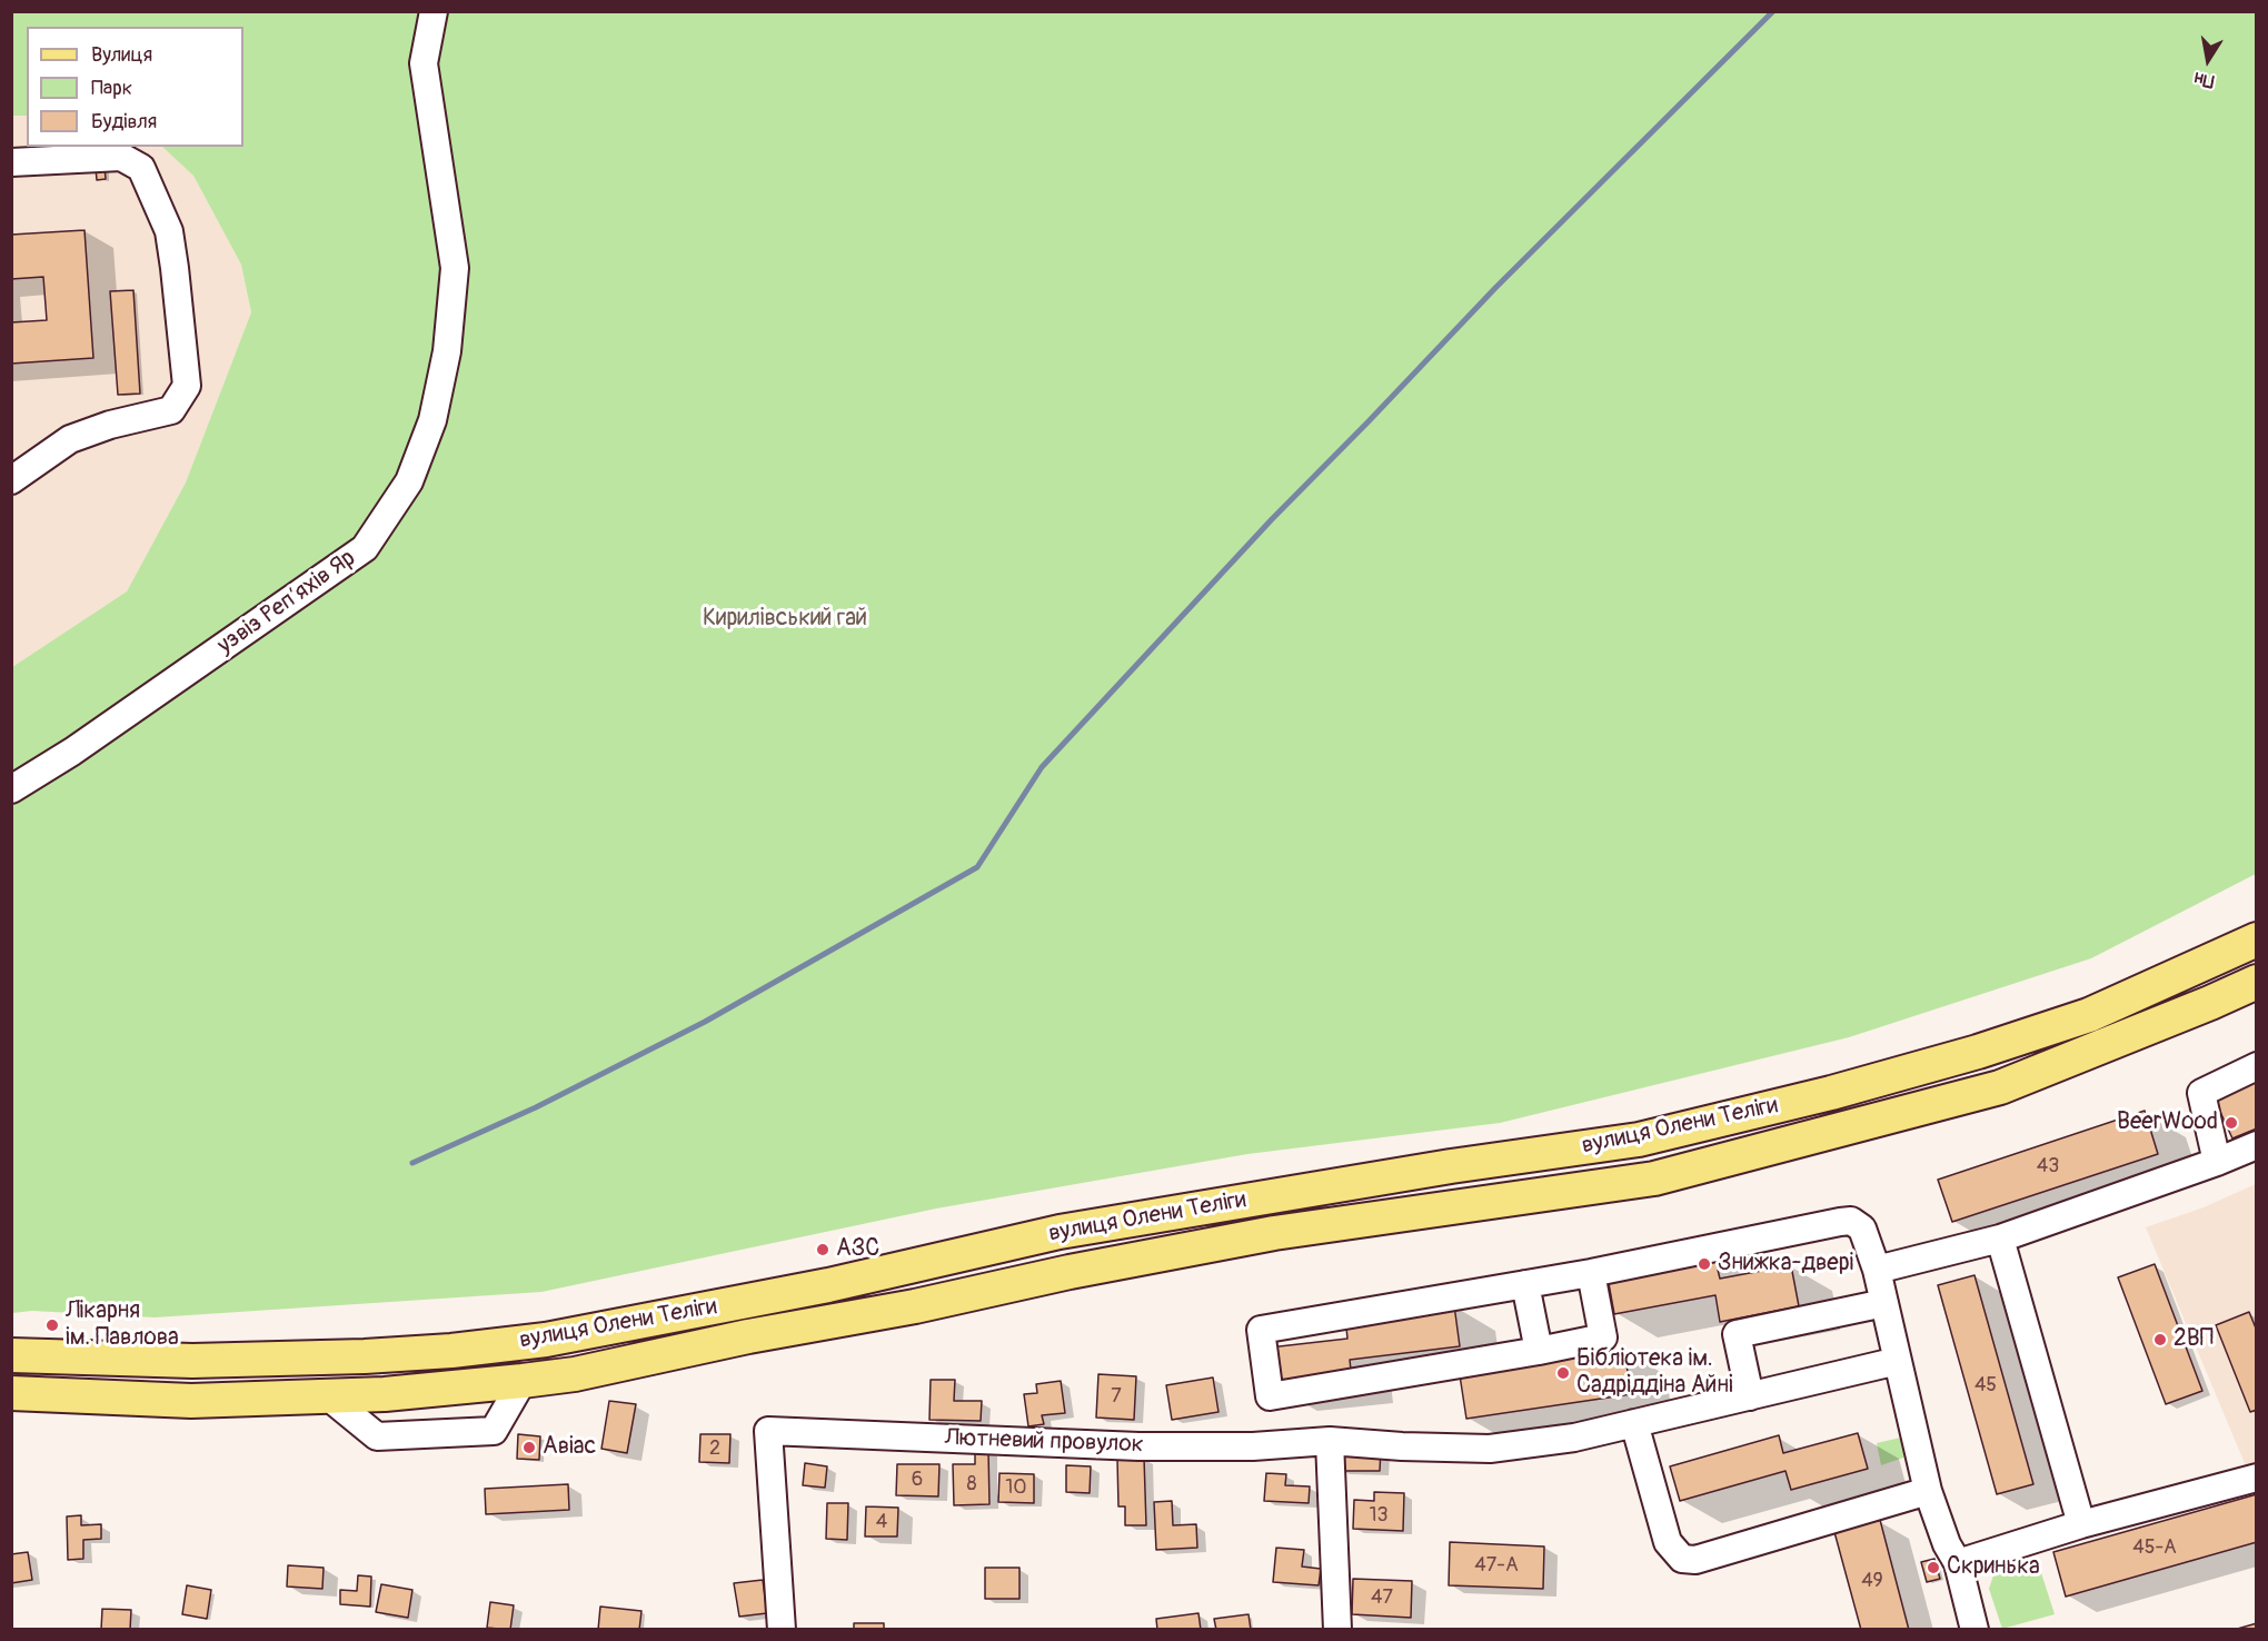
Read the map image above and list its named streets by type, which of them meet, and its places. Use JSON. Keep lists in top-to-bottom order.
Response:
{
  "streets": {
    "main road": ["вулиця Олени Теліги"],
    "street": ["узвіз Репʼяхів Яр", "Лютневий провулок"]
  },
  "parks": ["Кирилівський гай"],
  "places": [
    "BeerWood",
    "АЗС",
    "Знижка-двері",
    "Лікарня ім. Павлова",
    "2ВП",
    "Бібліотека ім. Садріддіна Айні",
    "Авіас",
    "Скринька"
  ],
  "house_numbers": [
    "43",
    "45",
    "7",
    "2",
    "6",
    "8",
    "10",
    "13",
    "4",
    "45-А",
    "47-А",
    "49",
    "47"
  ],
  "legend": ["Вулиця", "Парк", "Будівля"],
  "north": "bottom"
}
